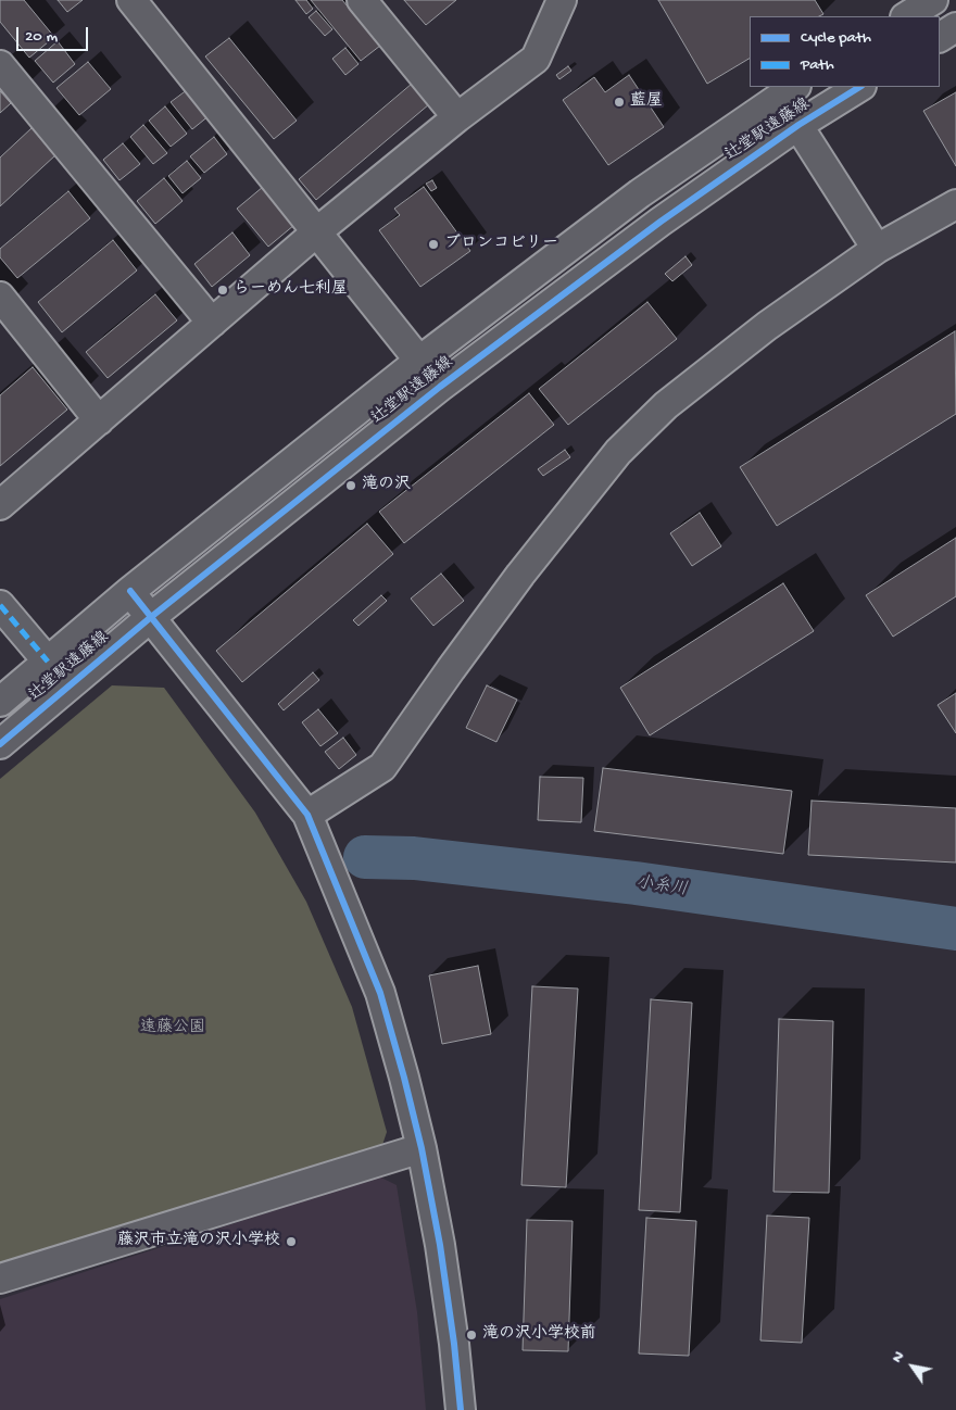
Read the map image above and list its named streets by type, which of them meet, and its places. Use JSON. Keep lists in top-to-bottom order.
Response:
{
  "streets": {
    "street": ["辻堂駅遠藤線"]
  },
  "water": ["小糸川"],
  "parks": ["遠藤公園"],
  "places": [
    "藍屋",
    "ブロンコビリー",
    "らーめん七利屋",
    "滝の沢",
    "藤沢市立滝の沢小学校",
    "滝の沢小学校前"
  ],
  "legend": ["Cycle path", "Path"],
  "scale_bar": "20 m",
  "north": "top left"
}
